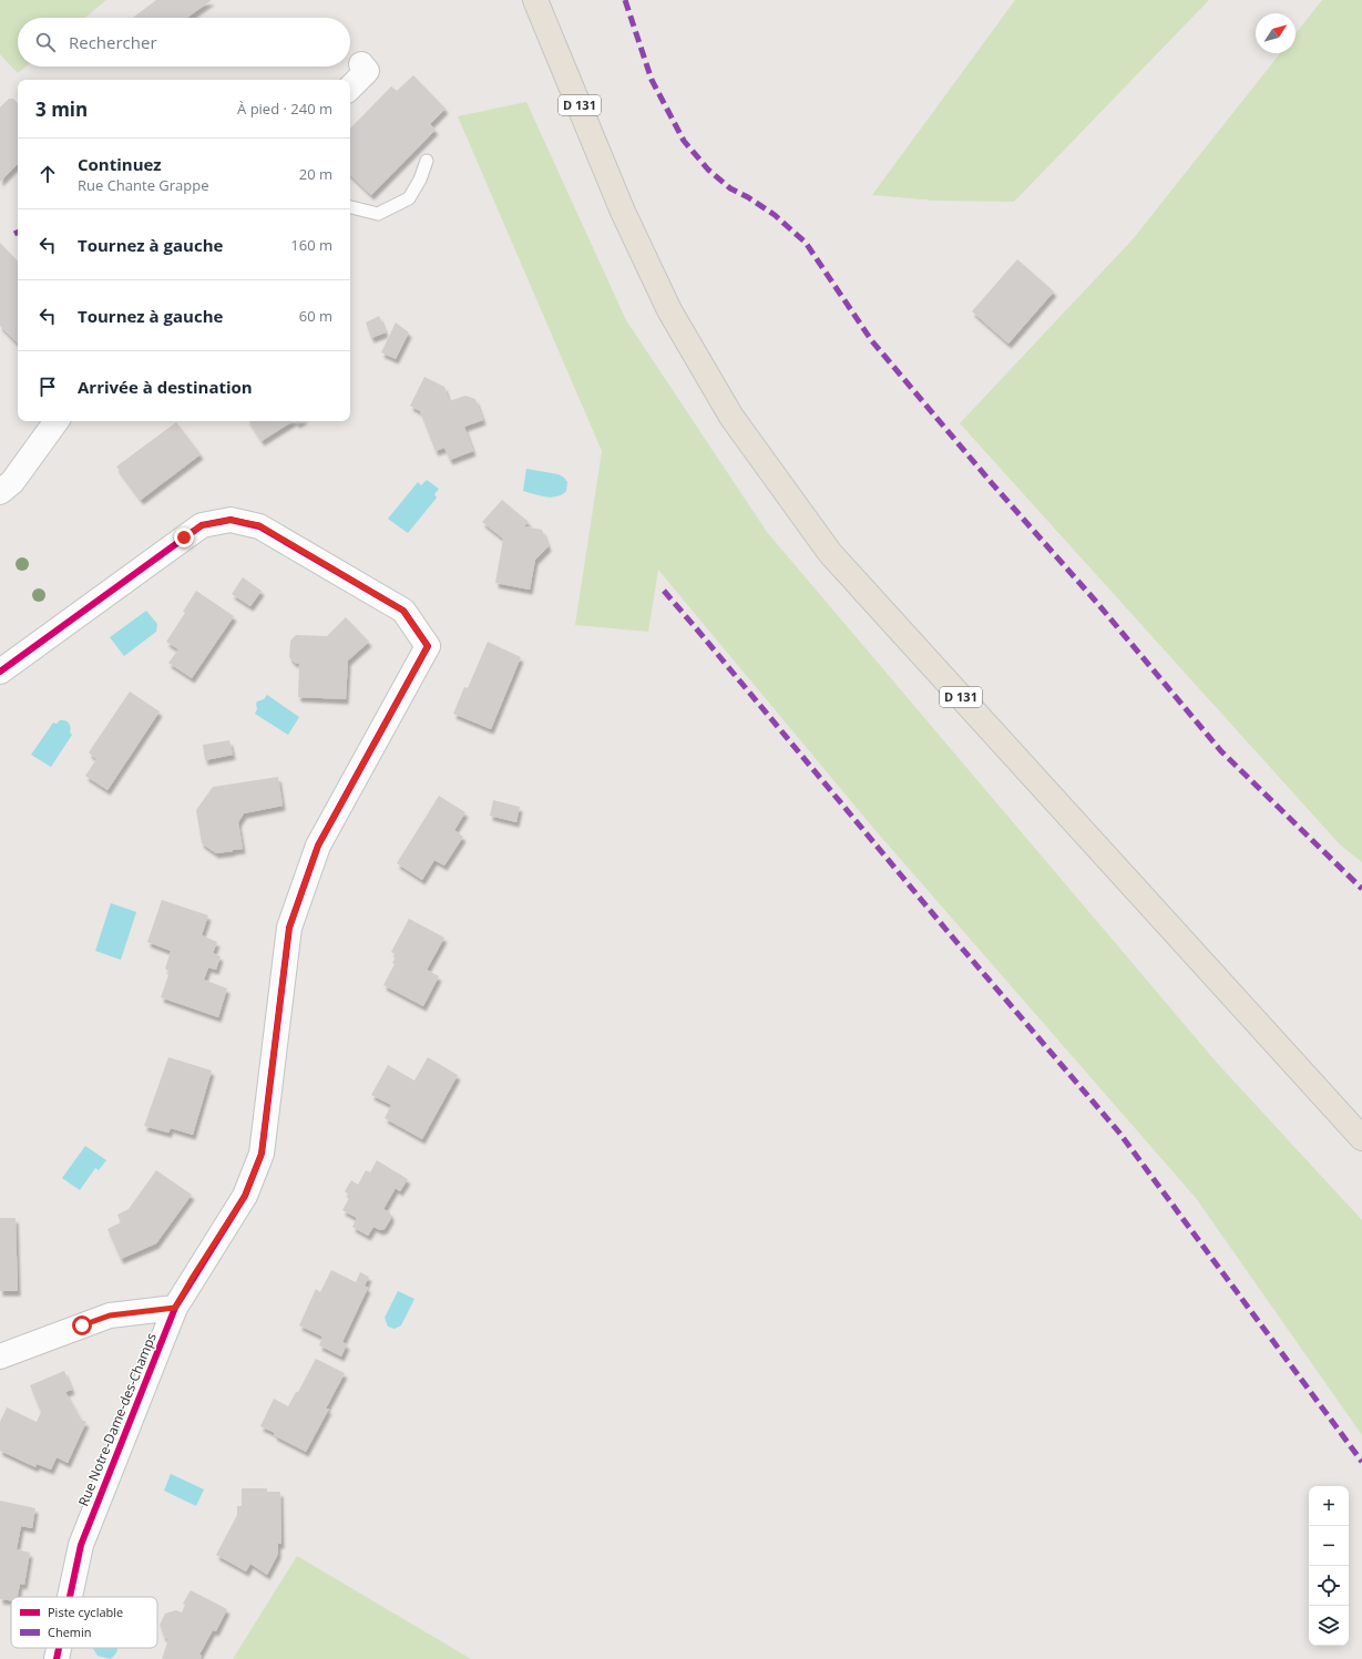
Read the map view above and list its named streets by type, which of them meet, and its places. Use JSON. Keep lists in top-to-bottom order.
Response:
{
  "streets": {
    "main road": ["D 131"],
    "street": ["Rue Notre-Dame-des-Champs"]
  },
  "legend": ["Piste cyclable", "Chemin"],
  "north": "top right",
  "page": {
    "search": "Rechercher",
    "heading": ["3 min", "À pied · 240 m"],
    "list": [
      ["Continuez", "Rue Chante Grappe", "20 m"],
      ["Tournez à gauche", "160 m"],
      ["Tournez à gauche", "60 m"],
      "Arrivée à destination"
    ],
    "map_buttons": ["+", "−"]
  }
}
